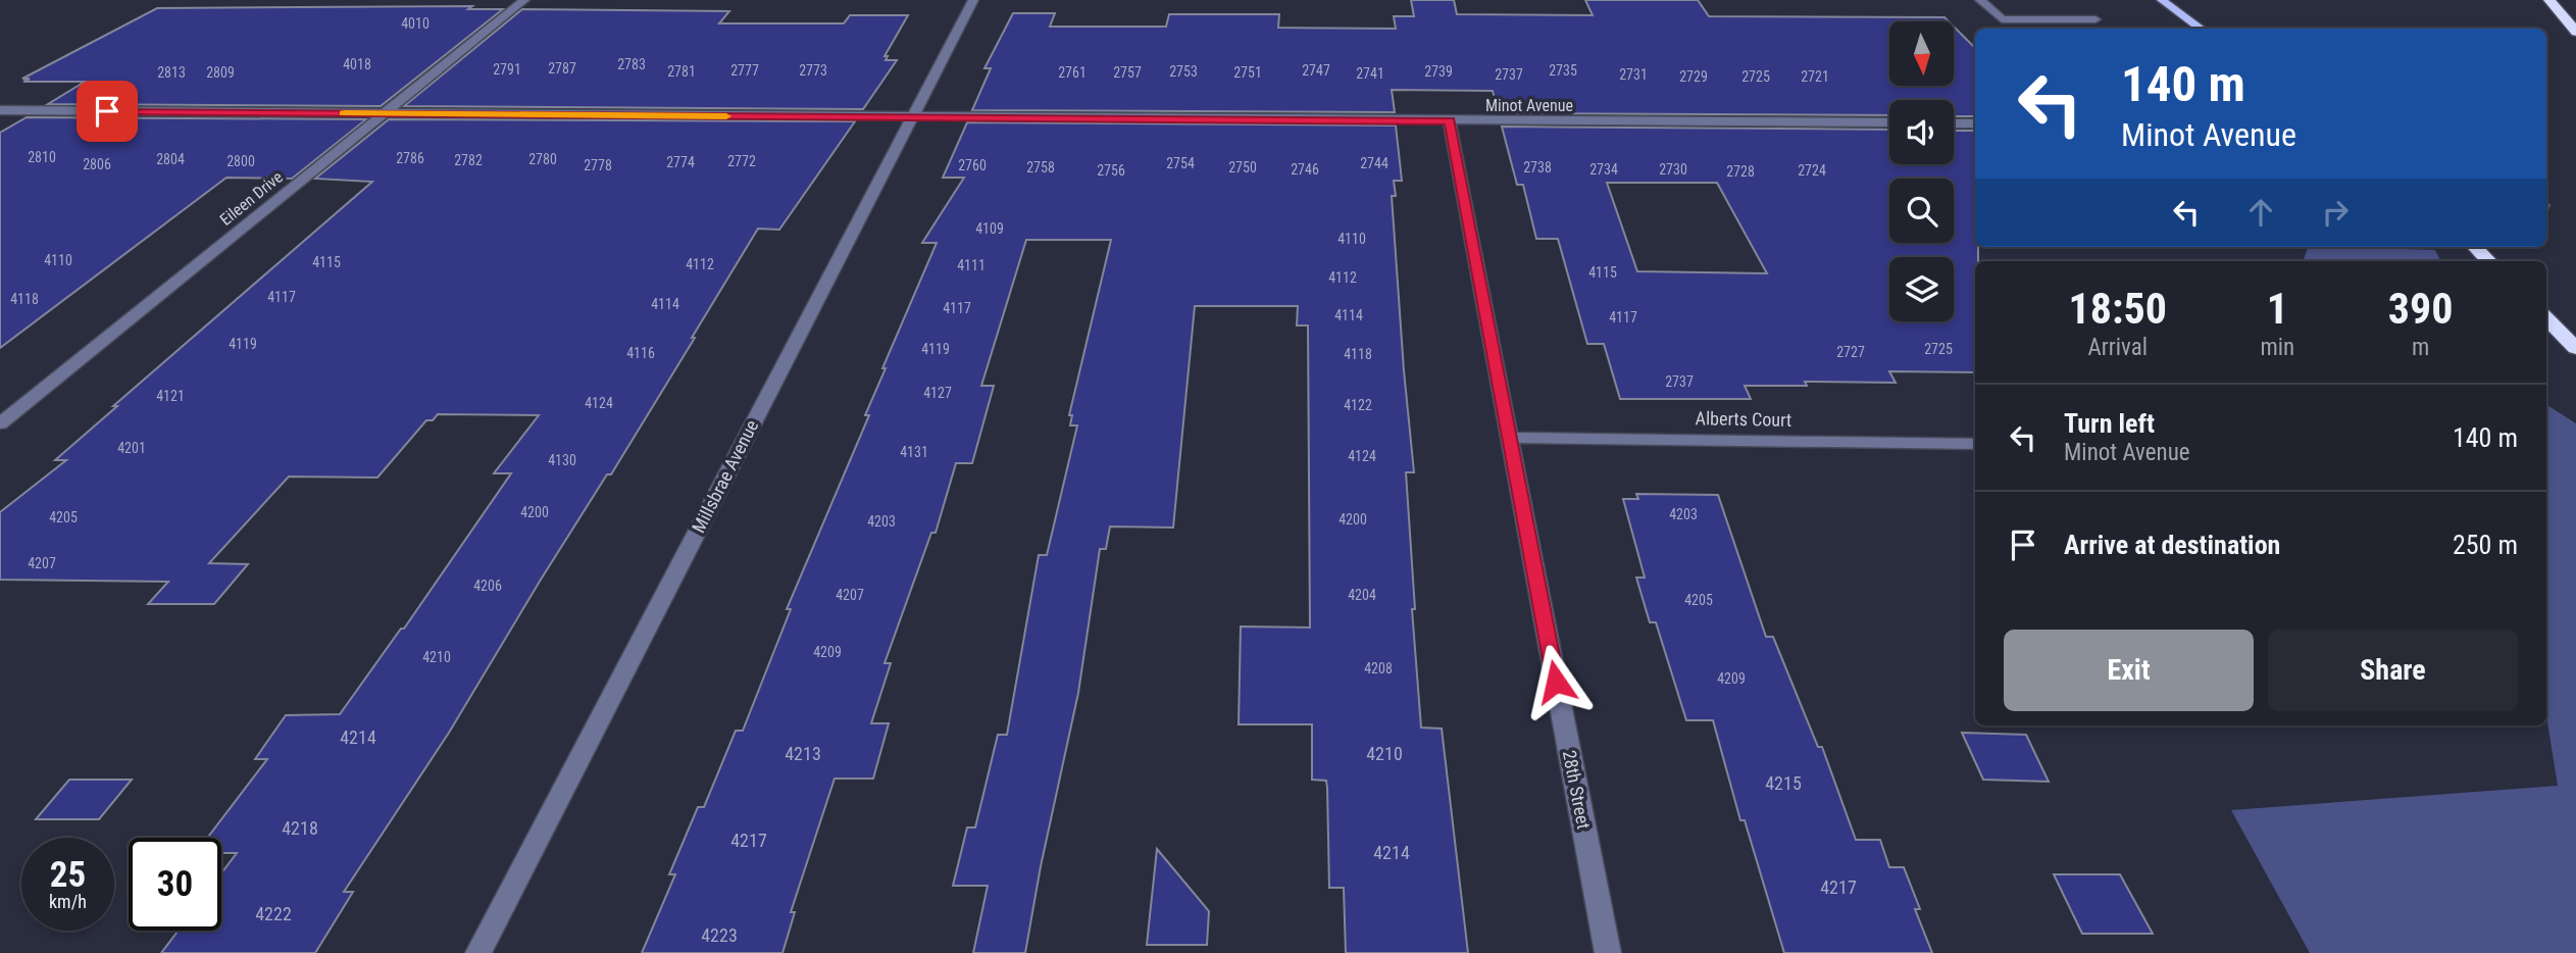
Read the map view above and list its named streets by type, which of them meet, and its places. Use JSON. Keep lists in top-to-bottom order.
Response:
{
  "streets": {
    "street": [
      "Minot Avenue",
      "Eileen Drive",
      "Alberts Court",
      "Millsbrae Avenue",
      "28th Street"
    ]
  },
  "crossings": [
    ["Minot Avenue", "Eileen Drive"],
    ["Minot Avenue", "Millsbrae Avenue"],
    ["Minot Avenue", "28th Street"],
    ["Alberts Court", "28th Street"]
  ],
  "house_numbers": [
    "4010",
    "4018",
    "2783",
    "2787",
    "2791",
    "2777",
    "2773",
    "2747",
    "2735",
    "2781",
    "2753",
    "2739",
    "2813",
    "2809",
    "2761",
    "2757",
    "2751",
    "2741",
    "2737",
    "2731",
    "2729",
    "2725",
    "2721",
    "2810",
    "2786",
    "2804",
    "2780",
    "2782",
    "2800",
    "2772",
    "2774",
    "2754",
    "2744",
    "2806",
    "2778",
    "2760",
    "2758",
    "2750",
    "2738",
    "2746",
    "2734",
    "2730",
    "2756",
    "2724",
    "2728",
    "4109",
    "4110",
    "4110",
    "4115",
    "4112",
    "4111",
    "4115",
    "4112",
    "4117",
    "4118",
    "4114",
    "4117",
    "4114",
    "4117",
    "4119",
    "4119",
    "2725",
    "2727",
    "4116",
    "4118",
    "2737",
    "4127",
    "4121",
    "4124",
    "4122",
    "4201",
    "4131",
    "4124",
    "4130",
    "4200",
    "4203",
    "4205",
    "4200",
    "4203",
    "4207",
    "4206",
    "4207",
    "4204",
    "4205",
    "4209",
    "4210",
    "4208",
    "4209",
    "4214",
    "4213",
    "4210",
    "4215",
    "4218",
    "4217",
    "4214",
    "4217",
    "4222",
    "4223"
  ],
  "north": "bottom",
  "page": {
    "turn": ["140 m", "Minot Avenue"],
    "eta": [
      "18:50",
      "Arrival",
      "1",
      "min",
      "390",
      "m"
    ],
    "list": [
      {
        "name": "Turn left",
        "note": "Minot Avenue",
        "value": "140 m"
      },
      {
        "name": "Arrive at destination",
        "value": "250 m"
      }
    ],
    "buttons": ["Exit", "Share"],
    "speed": "25 km/h",
    "limit": "30"
  }
}
